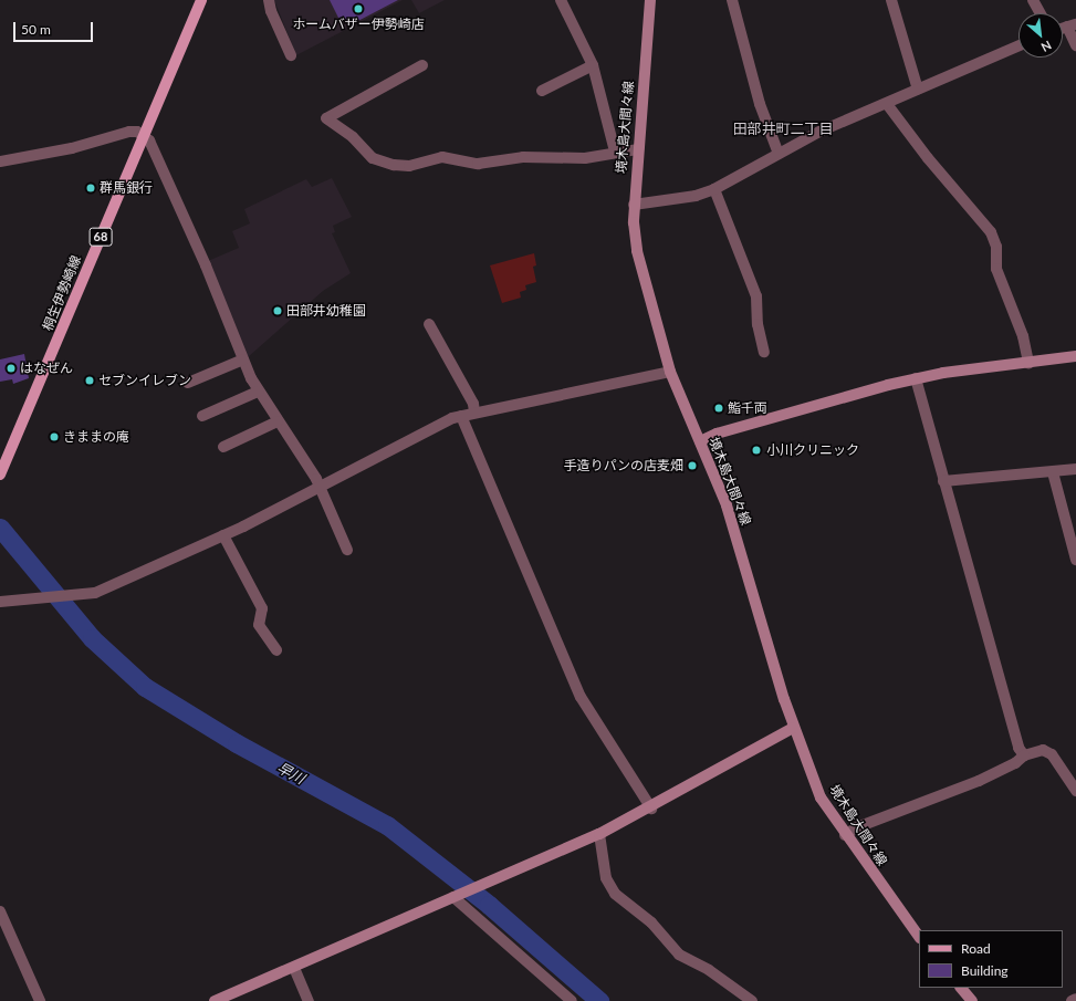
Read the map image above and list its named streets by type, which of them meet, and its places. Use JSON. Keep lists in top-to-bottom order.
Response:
{
  "streets": {
    "main road": ["68", "桐生伊勢崎線"],
    "street": ["境木島大間々線"]
  },
  "districts": ["田部井町二丁目"],
  "water": ["早川"],
  "places": [
    "ホームバザー伊勢崎店",
    "群馬銀行",
    "田部井幼稚園",
    "はなぜん",
    "セブンイレブン",
    "鮨千両",
    "きままの庵",
    "小川クリニック",
    "手造りパンの店麦畑"
  ],
  "legend": ["Road", "Building"],
  "scale_bar": "50 m",
  "north": "bottom right"
}
